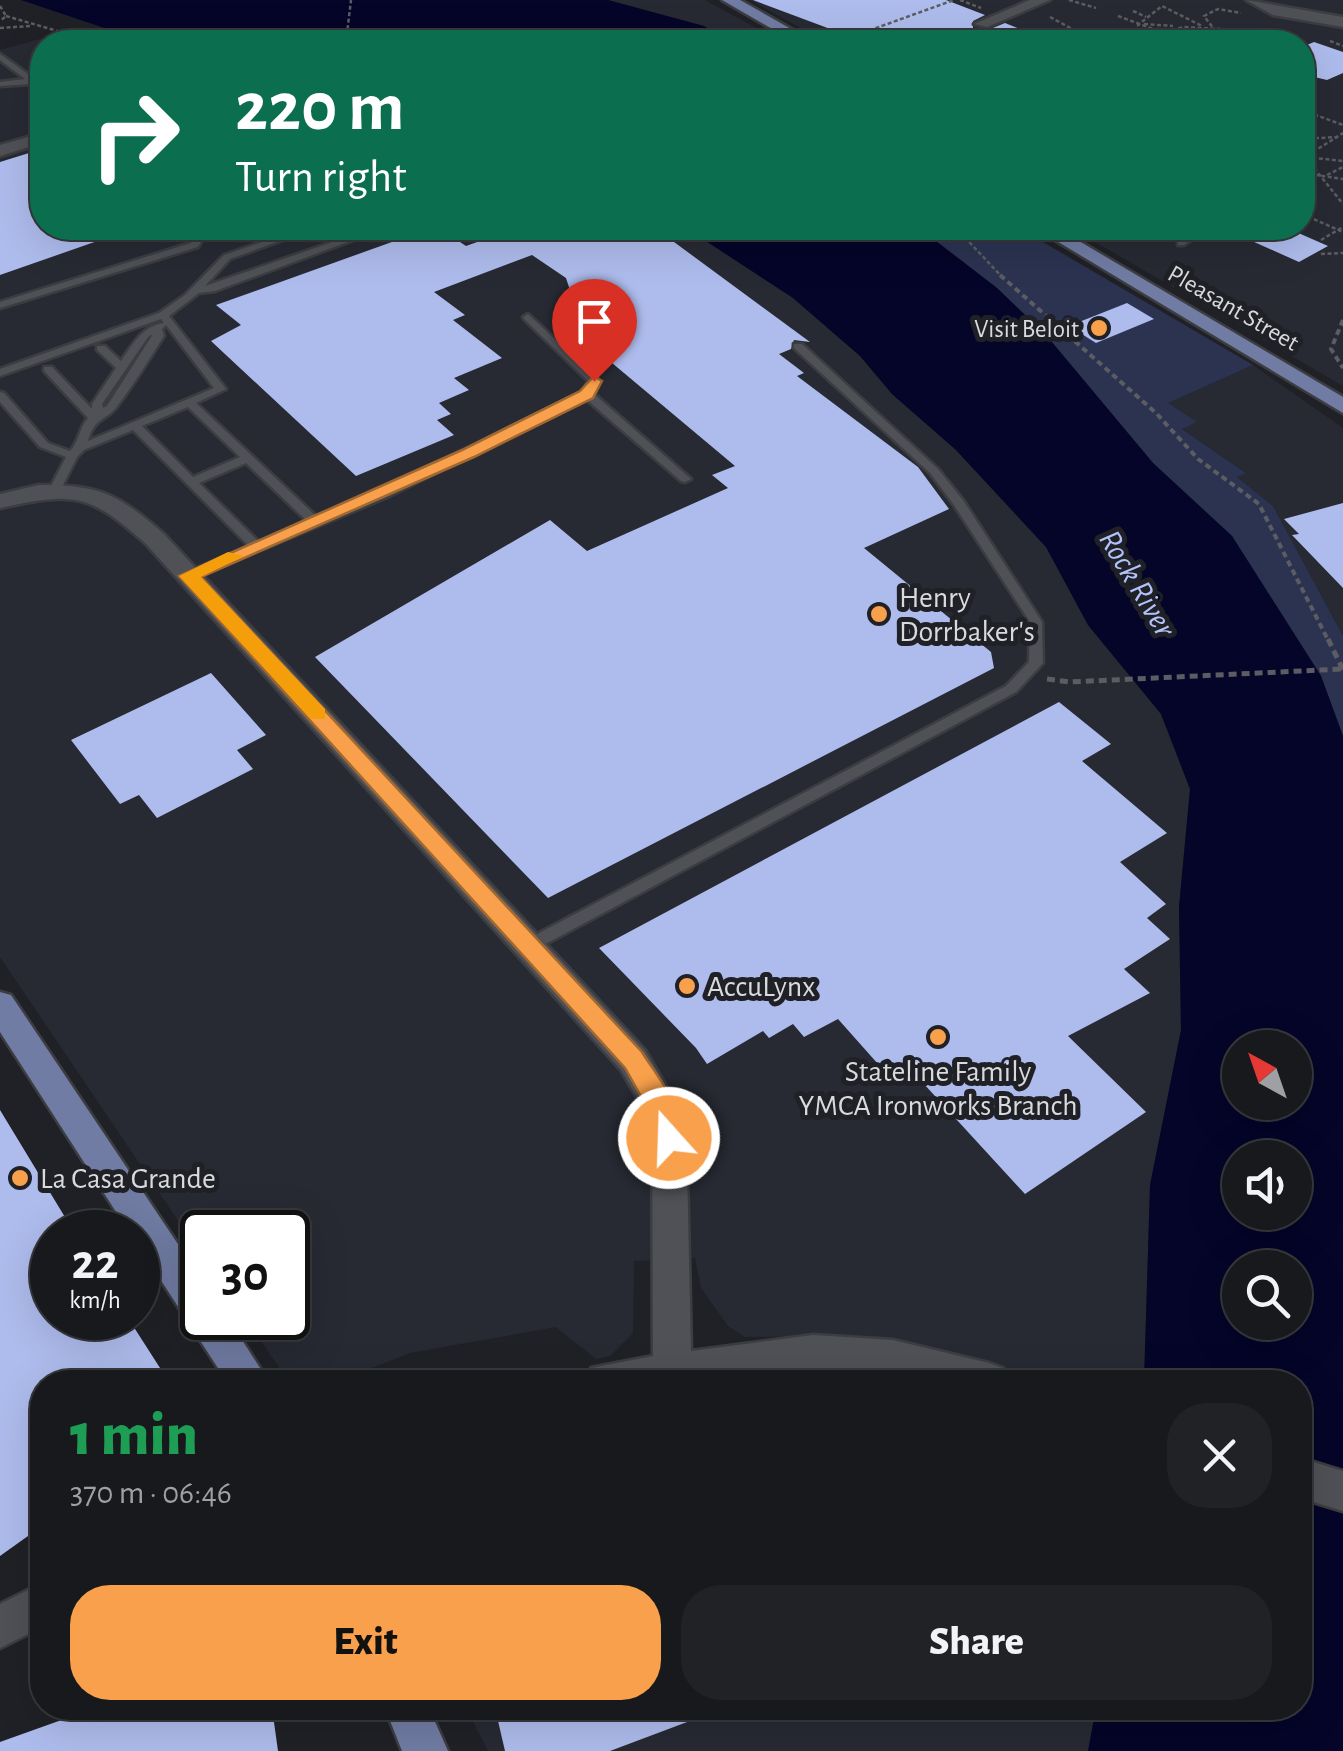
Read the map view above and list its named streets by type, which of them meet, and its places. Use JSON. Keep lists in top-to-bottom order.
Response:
{
  "streets": {
    "main road": ["Pleasant Street"]
  },
  "water": ["Rock River"],
  "places": [
    "Visit Beloit",
    "Henry Dorrbaker's",
    "AccuLynx",
    "Stateline Family YMCA Ironworks Branch",
    "La Casa Grande"
  ],
  "north": "top left",
  "page": {
    "turn": ["220 m", "Turn right"],
    "speed": "22 km/h",
    "limit": "30",
    "heading": ["1 min", "370 m · 06:46"],
    "buttons": ["Exit", "Share"]
  }
}
